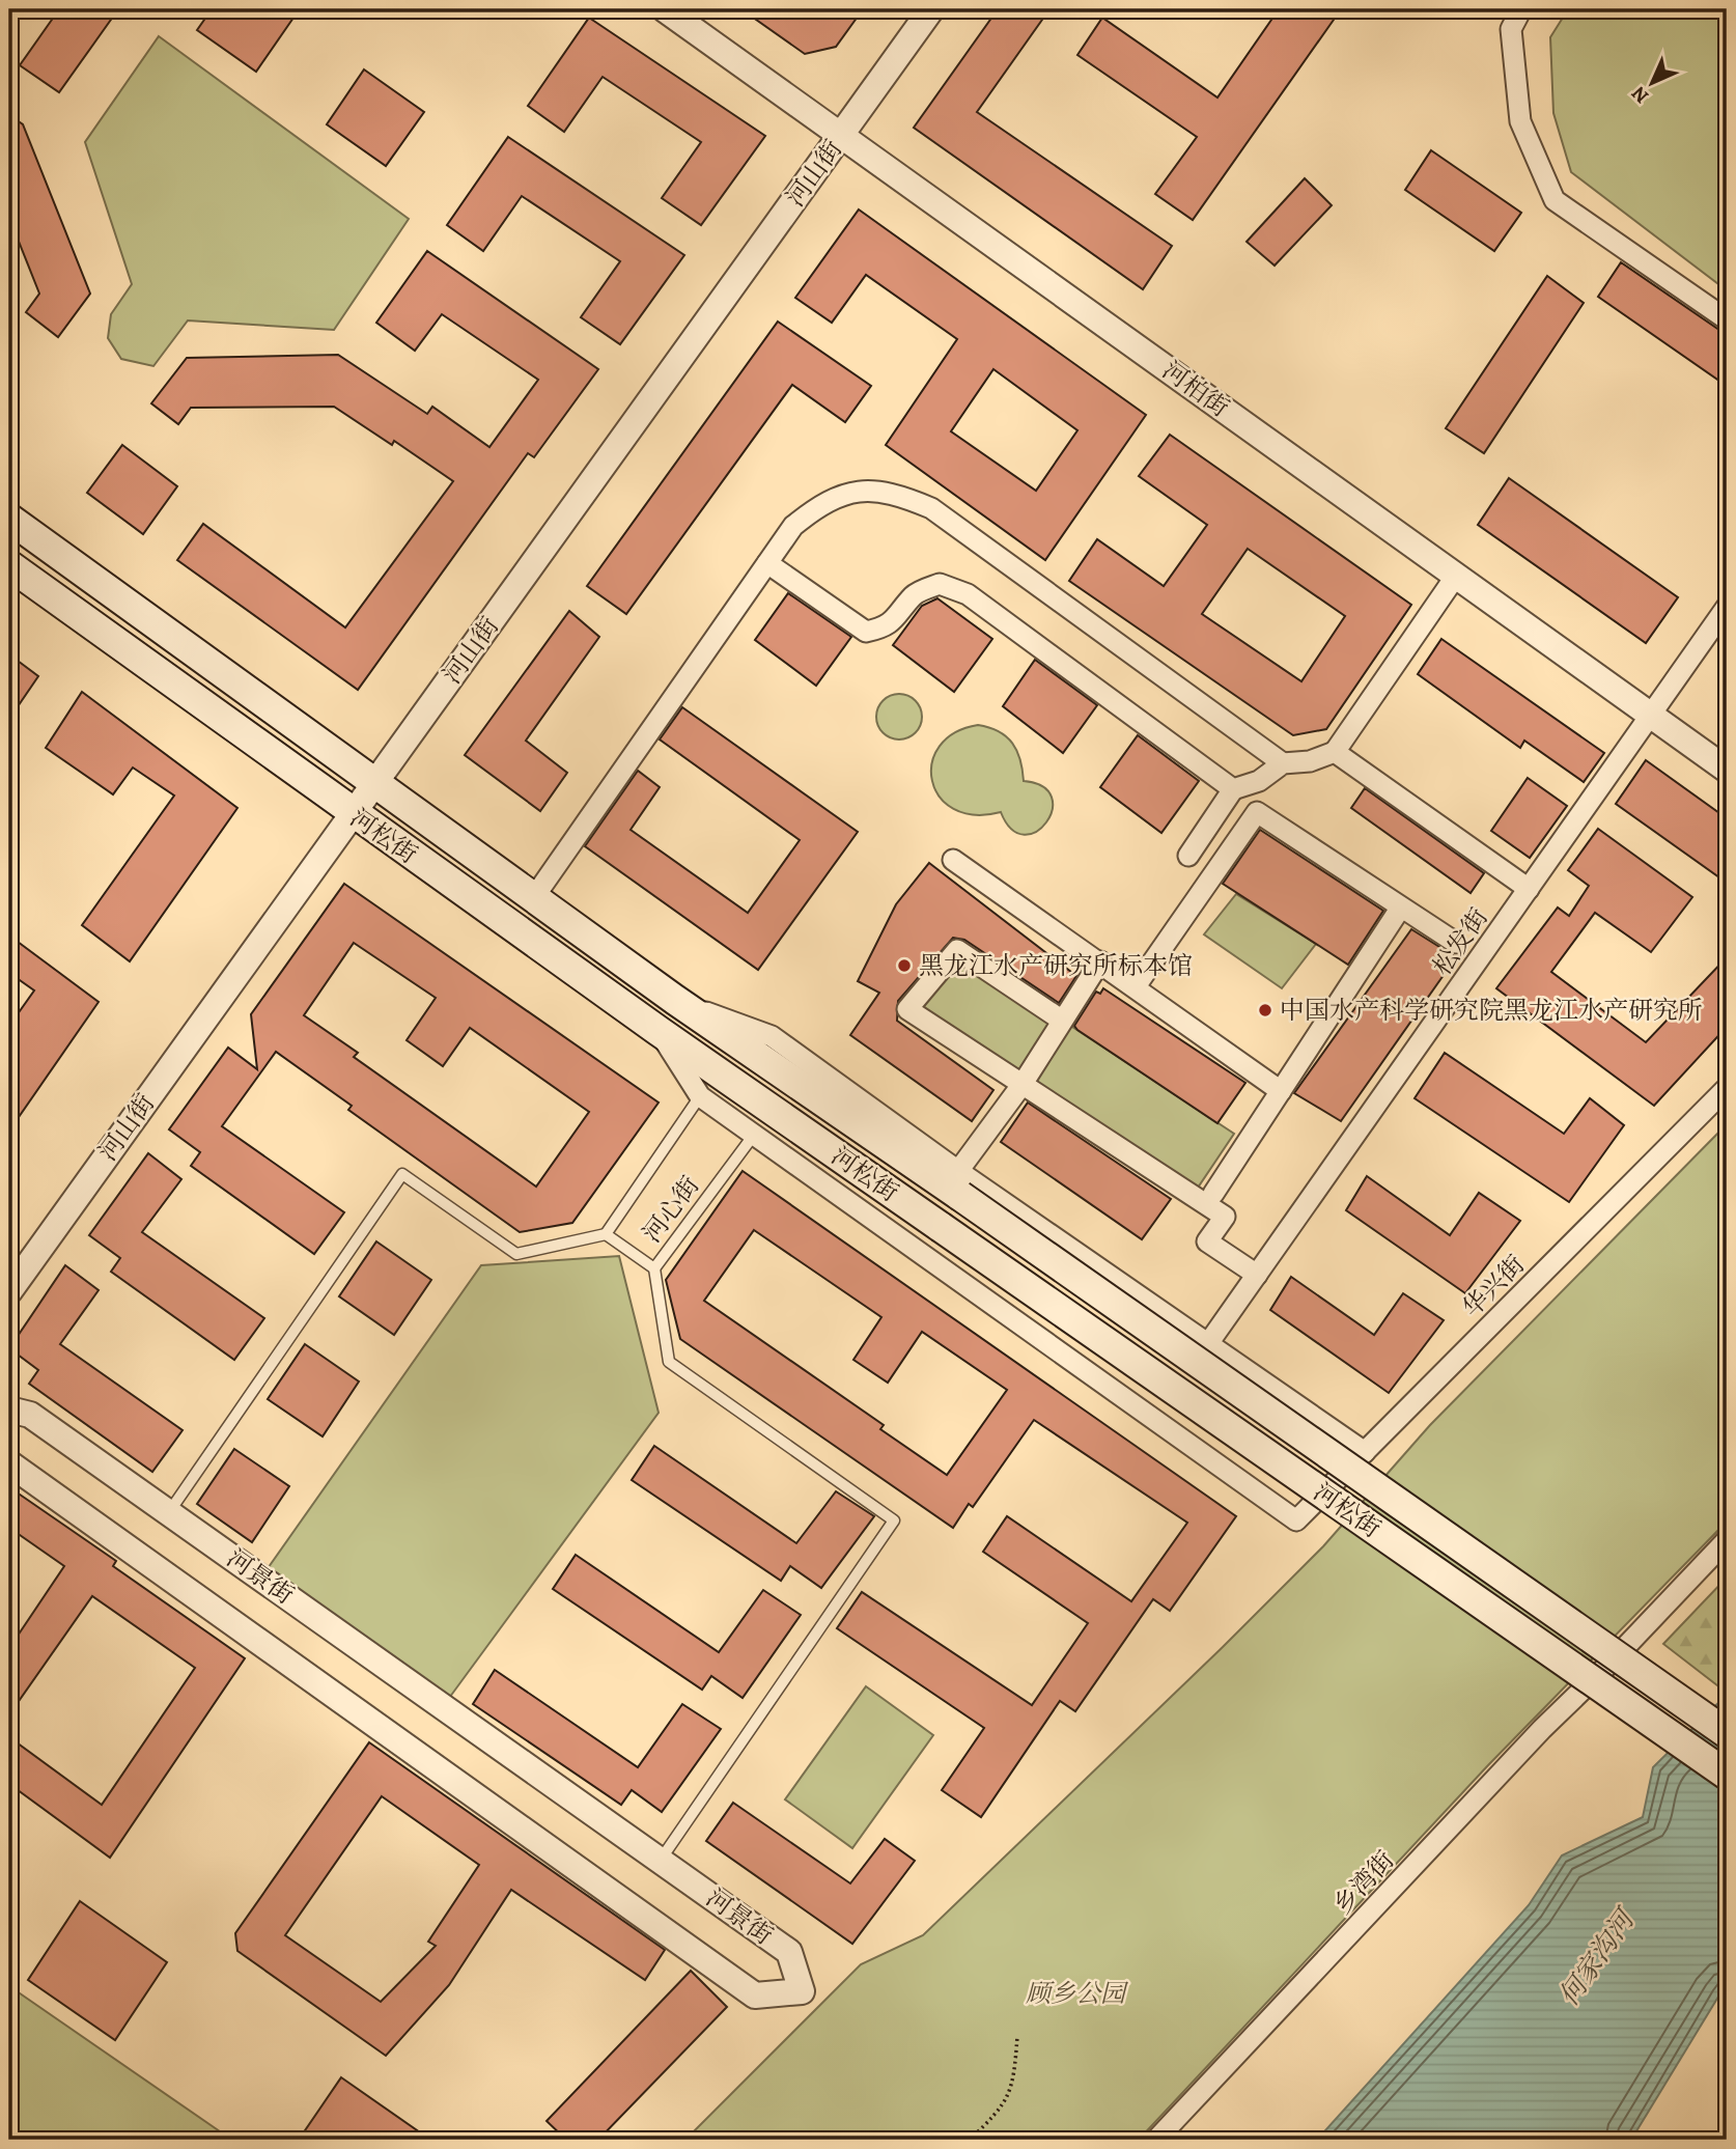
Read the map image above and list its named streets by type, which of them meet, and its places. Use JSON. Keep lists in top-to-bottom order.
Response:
{
  "streets": {
    "main road": ["河松街"],
    "street": [
      "河山街",
      "河柏街",
      "松发街",
      "华兴街",
      "河景街",
      "乡湾街"
    ],
    "lane": ["河心街"]
  },
  "crossings": [
    ["河山街", "河柏街"],
    ["河山街", "河松街"],
    ["河柏街", "松发街"],
    ["河心街", "华兴街"]
  ],
  "water": ["何家沟河"],
  "parks": ["顾乡公园"],
  "places": ["黑龙江水产研究所标本馆", "中国水产科学研究院黑龙江水产研究所"],
  "north": "bottom left"
}
